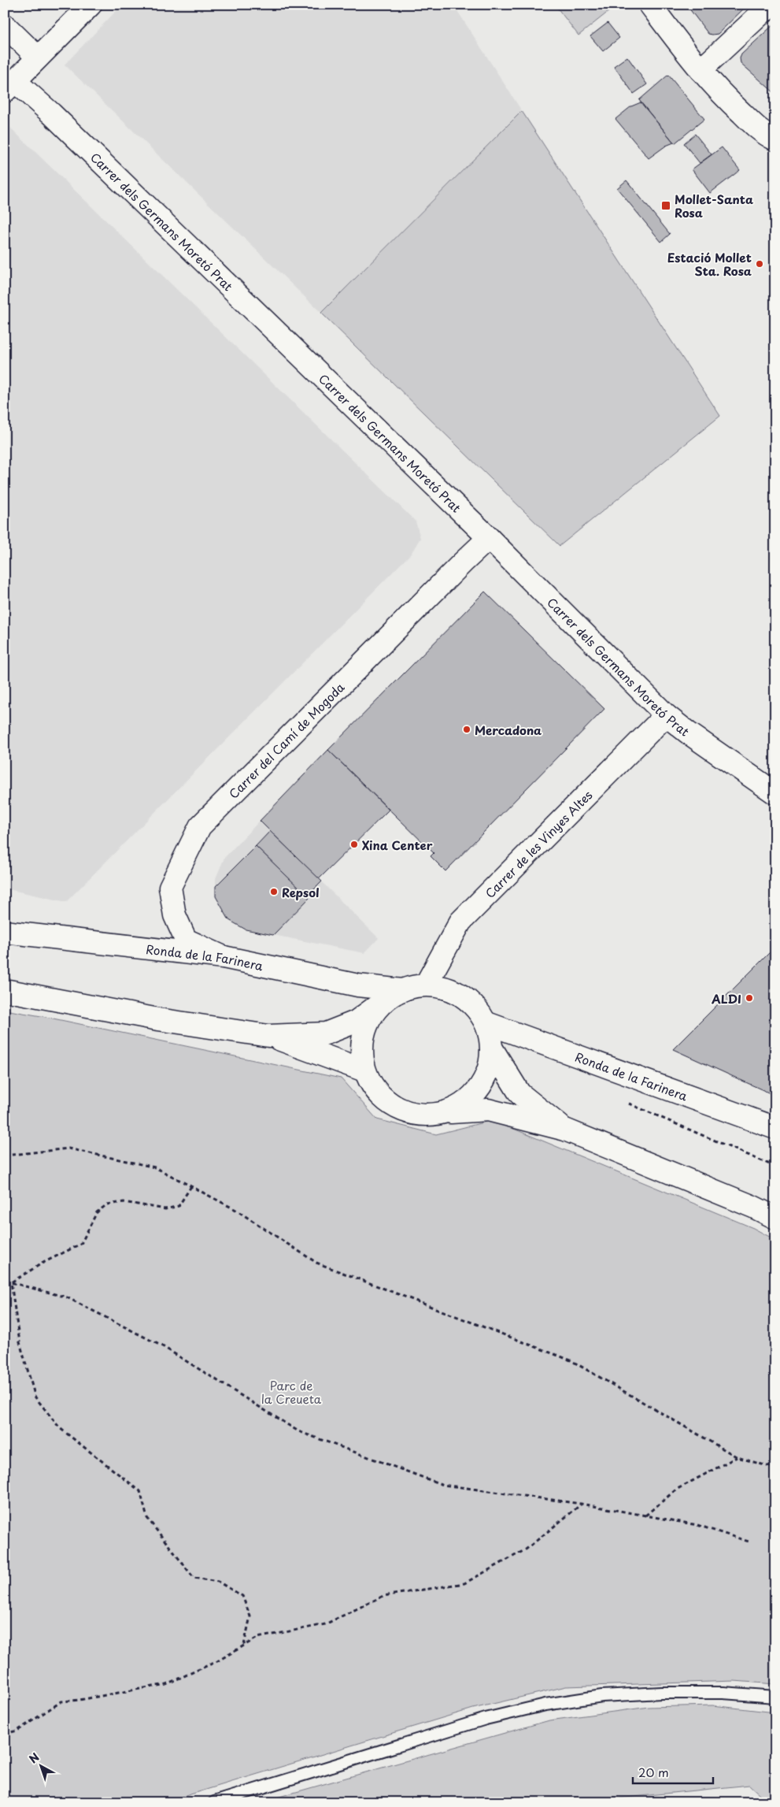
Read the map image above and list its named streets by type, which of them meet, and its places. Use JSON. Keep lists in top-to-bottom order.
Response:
{
  "streets": {
    "street": [
      "Carrer dels Germans Moretó Prat",
      "Carrer del Camí de Mogoda",
      "Carrer de les Vinyes Altes",
      "Ronda de la Farinera"
    ]
  },
  "crossings": [
    ["Carrer dels Germans Moretó Prat", "Carrer del Camí de Mogoda"],
    ["Carrer dels Germans Moretó Prat", "Carrer de les Vinyes Altes"],
    ["Carrer del Camí de Mogoda", "Ronda de la Farinera"],
    ["Carrer de les Vinyes Altes", "Ronda de la Farinera"]
  ],
  "parks": ["Parc de la Creueta"],
  "places": {
    "transit": ["Mollet-Santa Rosa"],
    "other": [
      "Estació Mollet Sta. Rosa",
      "Mercadona",
      "Xina Center",
      "Repsol",
      "ALDI"
    ]
  },
  "scale_bar": "20 m",
  "north": "top left"
}
